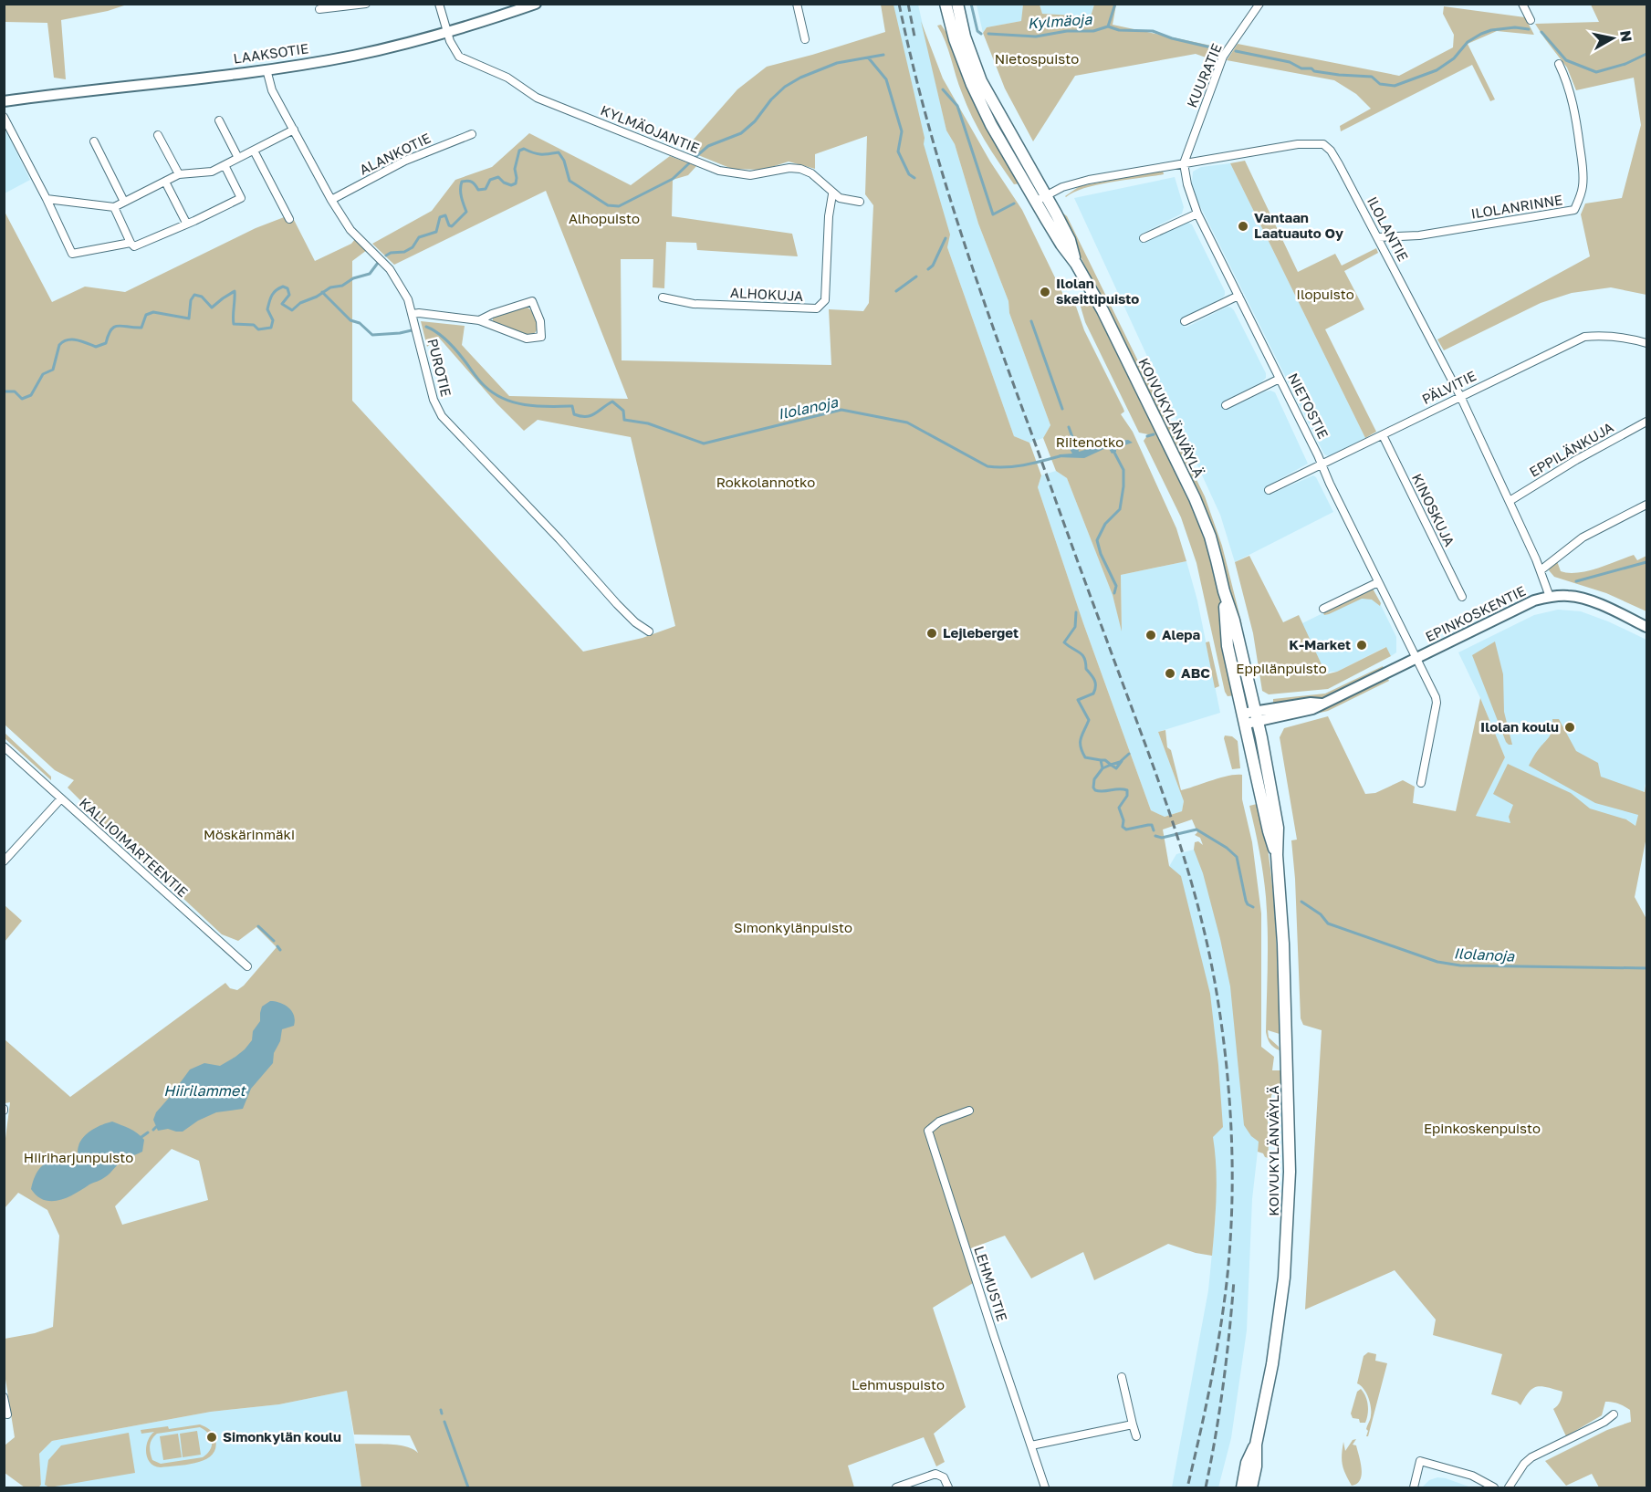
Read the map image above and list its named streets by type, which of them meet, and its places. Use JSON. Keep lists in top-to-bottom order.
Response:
{
  "streets": {
    "main road": ["LAAKSOTIE", "KOIVUKYLÄNVÄYLÄ", "EPINKOSKENTIE"],
    "street": [
      "KUURATIE",
      "KYLMÄOJANTIE",
      "ALANKOTIE",
      "ILOLANRINNE",
      "ILOLANTIE",
      "ALHOKUJA",
      "PUROTIE",
      "PÄLVITIE",
      "NIETOSTIE",
      "EPPILÄNKUJA",
      "KINOSKUJA",
      "KALLIOIMARTEENTIE",
      "LEHMUSTIE"
    ]
  },
  "crossings": [
    ["LAAKSOTIE", "KYLMÄOJANTIE"],
    ["LAAKSOTIE", "PUROTIE"],
    ["KUURATIE", "ILOLANTIE"],
    ["KUURATIE", "NIETOSTIE"],
    ["KYLMÄOJANTIE", "ALHOKUJA"],
    ["ALANKOTIE", "PUROTIE"],
    ["ILOLANRINNE", "ILOLANTIE"],
    ["ILOLANTIE", "PÄLVITIE"],
    ["ILOLANTIE", "NIETOSTIE"],
    ["ILOLANTIE", "KOIVUKYLÄNVÄYLÄ"],
    ["ILOLANTIE", "EPPILÄNKUJA"],
    ["ILOLANTIE", "EPINKOSKENTIE"],
    ["PÄLVITIE", "NIETOSTIE"],
    ["PÄLVITIE", "KINOSKUJA"],
    ["NIETOSTIE", "EPINKOSKENTIE"],
    ["KOIVUKYLÄNVÄYLÄ", "EPINKOSKENTIE"]
  ],
  "water": ["Kylmäoja", "Ilolanoja", "Hiirilammet"],
  "parks": [
    "Nietospuisto",
    "Alhopuisto",
    "Ilopuisto",
    "Riitenotko",
    "Rokkolannotko",
    "Eppilänpuisto",
    "Möskärinmäki",
    "Simonkylänpuisto",
    "Epinkoskenpuisto",
    "Hiiriharjunpuisto",
    "Lehmuspuisto"
  ],
  "places": [
    "Vantaan Laatuauto Oy",
    "Ilolan skeittipuisto",
    "Lejleberget",
    "Alepa",
    "K-Market",
    "ABC",
    "Ilolan koulu",
    "Simonkylän koulu"
  ],
  "north": "right"
}
